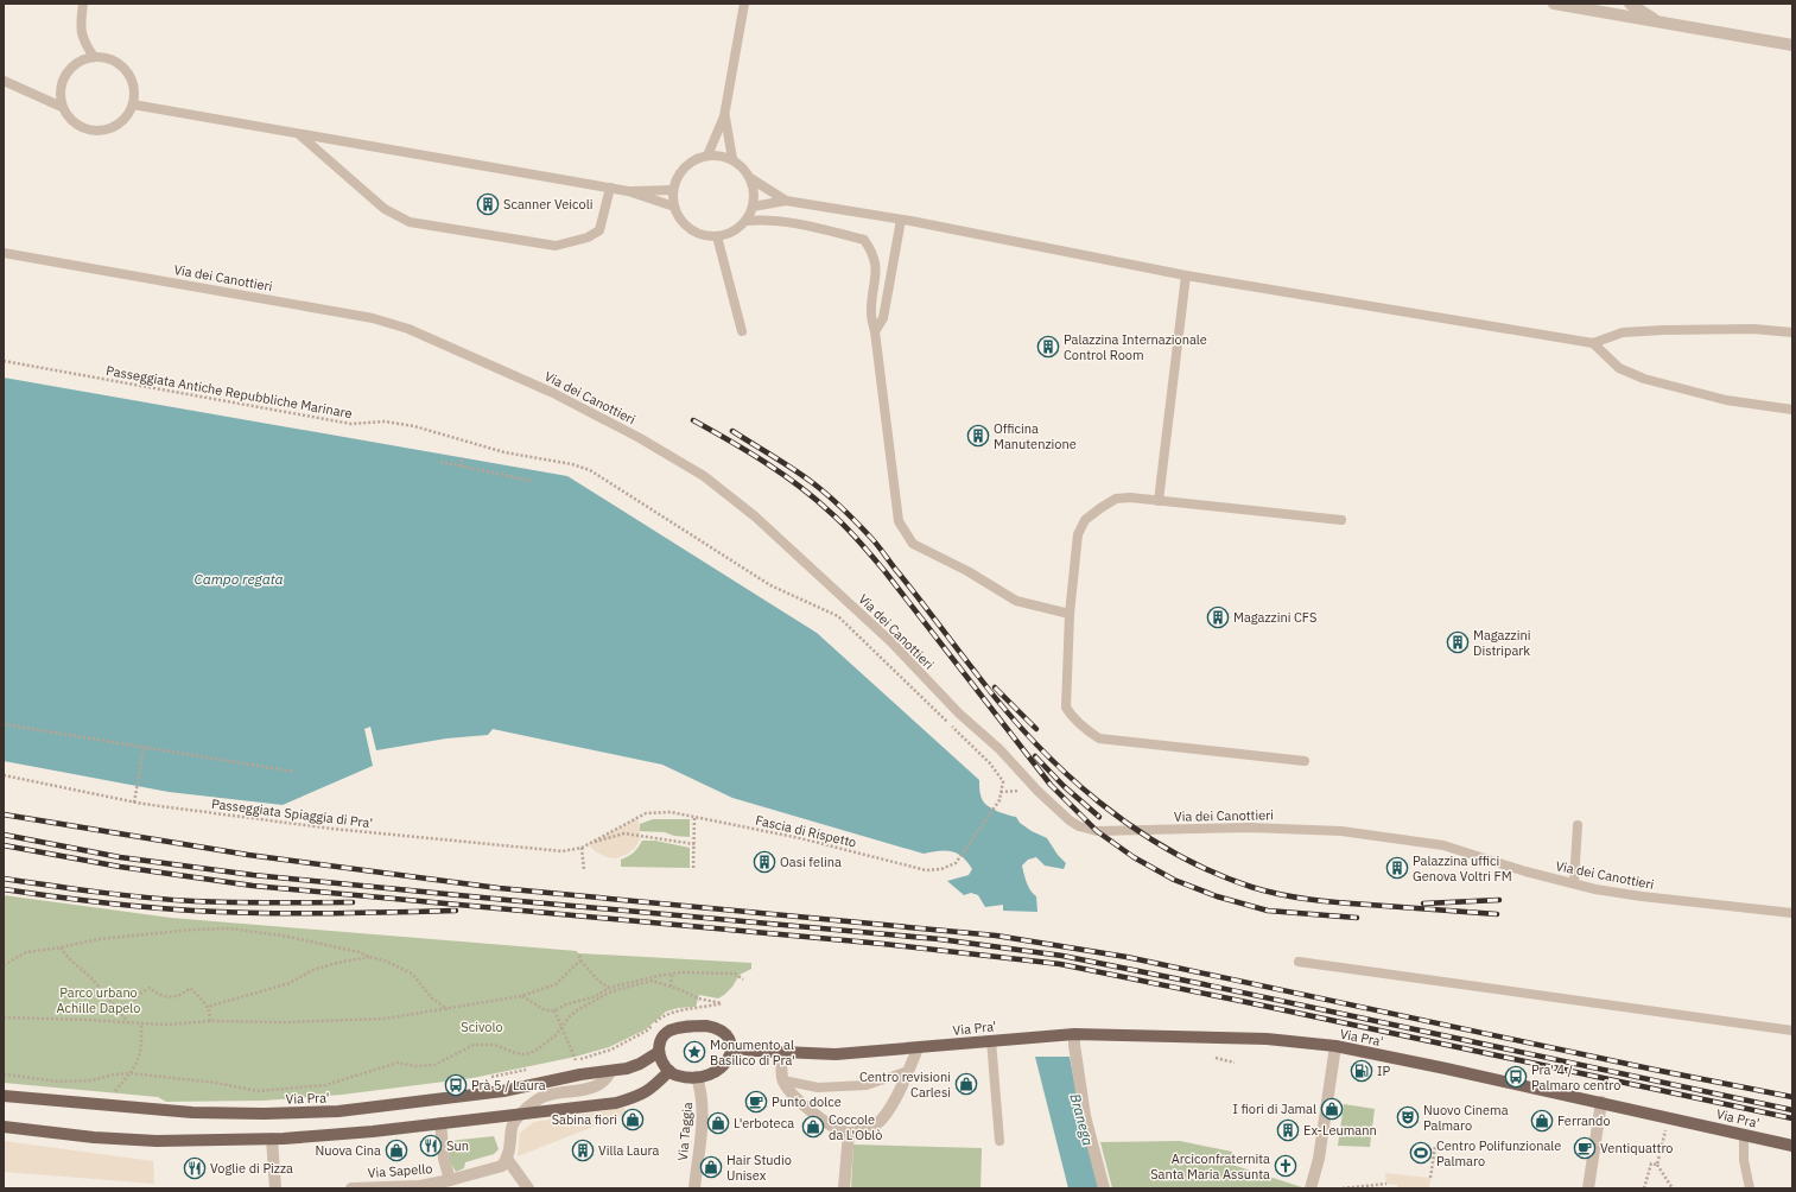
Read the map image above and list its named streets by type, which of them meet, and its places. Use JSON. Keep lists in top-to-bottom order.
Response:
{
  "streets": {
    "main road": ["Via Pra'"],
    "street": ["Via Taggia", "Via Sapello"],
    "lane": ["Via dei Canottieri"],
    "path": ["Passeggiata Antiche Repubbliche Marinare", "Passeggiata Spiaggia di Pra'", "Fascia di Rispetto"]
  },
  "crossings": [
    ["Passeggiata Antiche Repubbliche Marinare", "Fascia di Rispetto"],
    ["Passeggiata Spiaggia di Pra'", "Fascia di Rispetto"],
    ["Via Pra'", "Via Taggia"]
  ],
  "water": ["Campo regata", "Branega"],
  "parks": ["Parco urbano Achille Dapelo", "Scivolo"],
  "places": {
    "building": [
      "Scanner Veicoli",
      "Palazzina Internazionale Control Room",
      "Officina Manutenzione",
      "Magazzini CFS",
      "Magazzini Distripark",
      "Oasi felina",
      "Palazzina uffici Genova Voltri FM",
      "Ex-Leumann",
      "Villa Laura"
    ],
    "place": ["Monumento al Basilico di Pra'"],
    "fuel station": ["IP"],
    "bus stop": ["Pra' 4 / Palmaro centro", "Prà 5 / Laura"],
    "shop": [
      "Centro revisioni Carlesi",
      "I fiori di Jamal",
      "Sabina fiori",
      "Ferrando",
      "L'erboteca",
      "Coccole da L'Oblò",
      "Nuova Cina",
      "Hair Studio Unisex"
    ],
    "cafe": ["Punto dolce", "Ventiquattro"],
    "theatre": ["Nuovo Cinema Palmaro"],
    "restaurant": ["Sun", "Voglie di Pizza"],
    "sports": ["Centro Polifunzionale Palmaro"],
    "church": ["Arciconfraternita Santa Maria Assunta"]
  }
}
